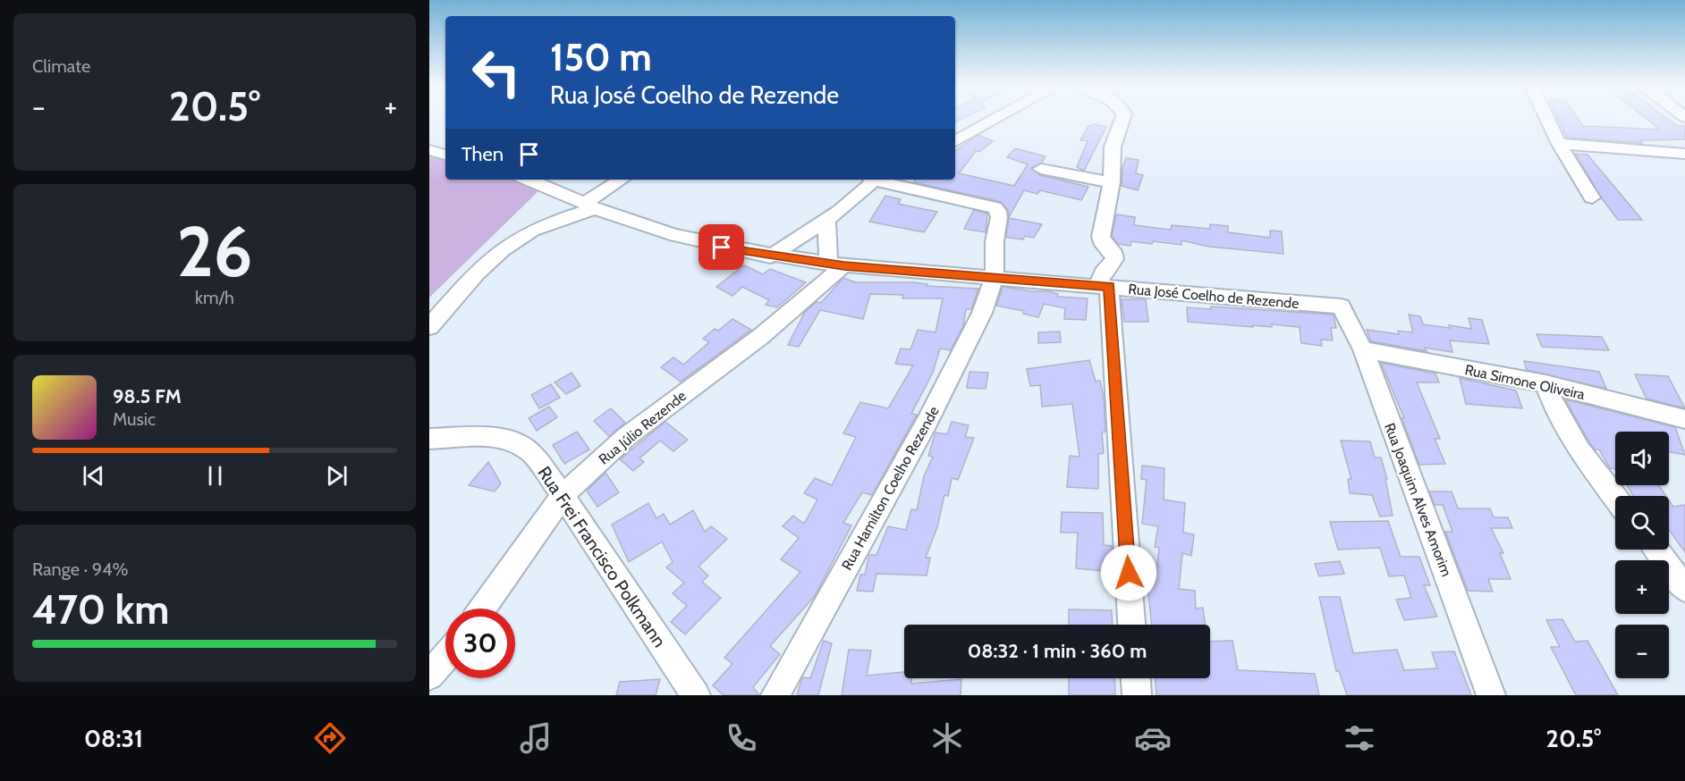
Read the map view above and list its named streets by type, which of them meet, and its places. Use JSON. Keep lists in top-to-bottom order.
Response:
{
  "streets": {
    "street": [
      "Rua José Coelho de Rezende",
      "Rua Simone Oliveira",
      "Rua Júlio Rezende",
      "Rua Hamilton Coelho Rezende",
      "Rua Joaquim Alves Amorim",
      "Rua Frei Francisco Polkmann"
    ]
  },
  "crossings": [
    ["Rua José Coelho de Rezende", "Rua Júlio Rezende"],
    ["Rua José Coelho de Rezende", "Rua Hamilton Coelho Rezende"],
    ["Rua José Coelho de Rezende", "Rua Joaquim Alves Amorim"],
    ["Rua Simone Oliveira", "Rua Joaquim Alves Amorim"],
    ["Rua Júlio Rezende", "Rua Frei Francisco Polkmann"]
  ],
  "page": {
    "tile": [
      "Climate",
      ["26", "km/h"],
      ["Range · 94%", "470 km"]
    ],
    "turn": ["150 m", "Rua José Coelho de Rezende"],
    "heat": ["−", "20.5°", "+"],
    "then": "Then",
    "song": ["98.5 FM", "Music"],
    "map_buttons": ["+", "−"],
    "limit": "30",
    "trip": "08:32 · 1 min · 360 m",
    "tabs": ["08:31", "20.5°"]
  }
}
